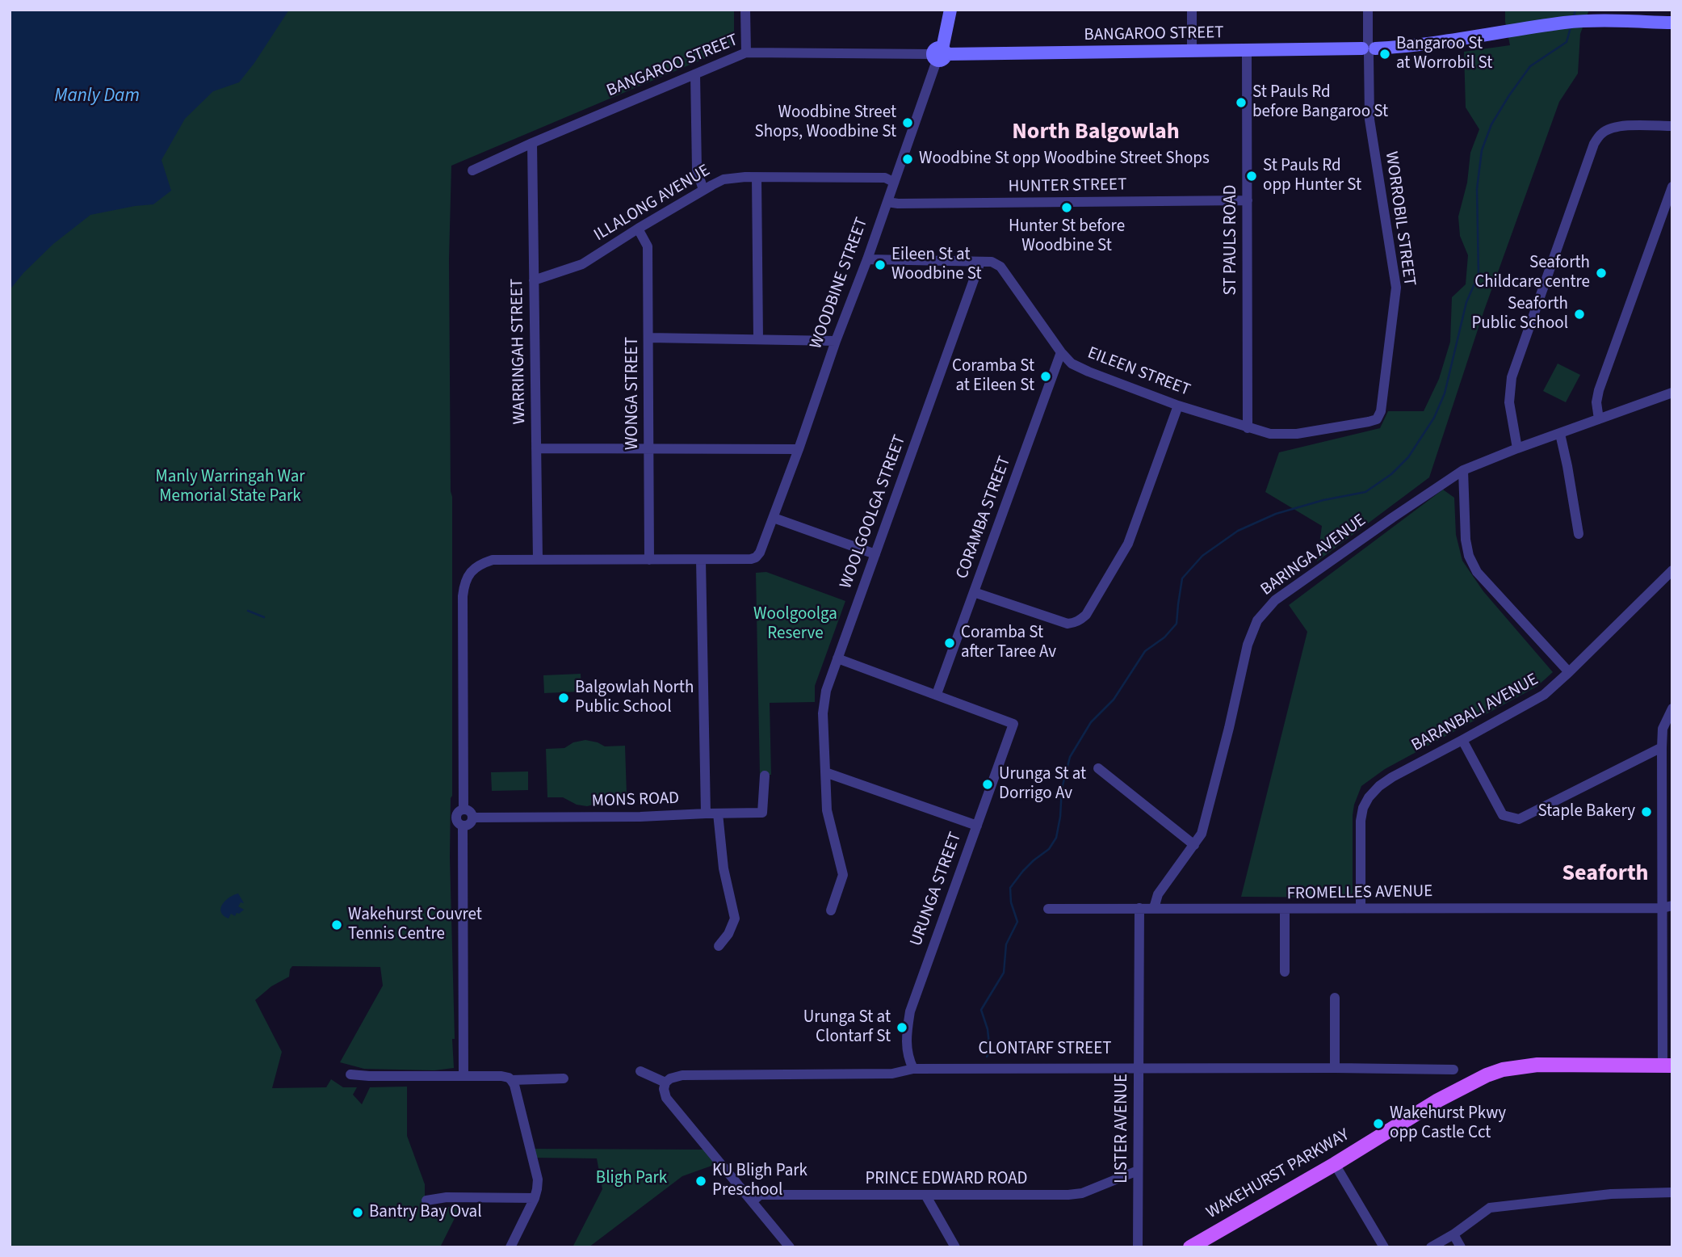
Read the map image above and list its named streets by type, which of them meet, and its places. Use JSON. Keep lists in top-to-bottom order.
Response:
{
  "streets": {
    "main road": ["WAKEHURST PARKWAY"],
    "street": [
      "BANGAROO STREET",
      "HUNTER STREET",
      "ILLALONG AVENUE",
      "WORROBIL STREET",
      "ST PAULS ROAD",
      "WOODBINE STREET",
      "WARRINGAH STREET",
      "EILEEN STREET",
      "WONGA STREET",
      "WOOLGOOLGA STREET",
      "CORAMBA STREET",
      "BARINGA AVENUE",
      "BARANBALI AVENUE",
      "MONS ROAD",
      "URUNGA STREET",
      "FROMELLES AVENUE",
      "CLONTARF STREET",
      "LISTER AVENUE",
      "PRINCE EDWARD ROAD"
    ]
  },
  "crossings": [
    ["BANGAROO STREET", "WORROBIL STREET"],
    ["BANGAROO STREET", "ST PAULS ROAD"],
    ["BANGAROO STREET", "WOODBINE STREET"],
    ["BANGAROO STREET", "WARRINGAH STREET"],
    ["HUNTER STREET", "ST PAULS ROAD"],
    ["HUNTER STREET", "WOODBINE STREET"],
    ["ILLALONG AVENUE", "WOODBINE STREET"],
    ["ILLALONG AVENUE", "WARRINGAH STREET"],
    ["ILLALONG AVENUE", "WONGA STREET"],
    ["WORROBIL STREET", "EILEEN STREET"],
    ["ST PAULS ROAD", "EILEEN STREET"],
    ["WOODBINE STREET", "EILEEN STREET"],
    ["EILEEN STREET", "WOOLGOOLGA STREET"],
    ["EILEEN STREET", "CORAMBA STREET"],
    ["CORAMBA STREET", "URUNGA STREET"],
    ["BARINGA AVENUE", "FROMELLES AVENUE"],
    ["BARANBALI AVENUE", "FROMELLES AVENUE"],
    ["URUNGA STREET", "CLONTARF STREET"],
    ["FROMELLES AVENUE", "LISTER AVENUE"],
    ["CLONTARF STREET", "LISTER AVENUE"],
    ["LISTER AVENUE", "PRINCE EDWARD ROAD"]
  ],
  "districts": ["North Balgowlah", "Seaforth"],
  "water": ["Manly Dam"],
  "parks": ["Manly Warringah War Memorial State Park", "Woolgoolga Reserve", "Bligh Park"],
  "places": [
    "Bangaroo St at Worrobil St",
    "St Pauls Rd before Bangaroo St",
    "Woodbine Street Shops, Woodbine St",
    "Woodbine St opp Woodbine Street Shops",
    "St Pauls Rd opp Hunter St",
    "Hunter St before Woodbine St",
    "Eileen St at Woodbine St",
    "Seaforth Childcare centre",
    "Seaforth Public School",
    "Coramba St at Eileen St",
    "Coramba St after Taree Av",
    "Balgowlah North Public School",
    "Urunga St at Dorrigo Av",
    "Staple Bakery",
    "Wakehurst Couvret Tennis Centre",
    "Urunga St at Clontarf St",
    "Wakehurst Pkwy opp Castle Cct",
    "KU Bligh Park Preschool",
    "Bantry Bay Oval"
  ]
}
